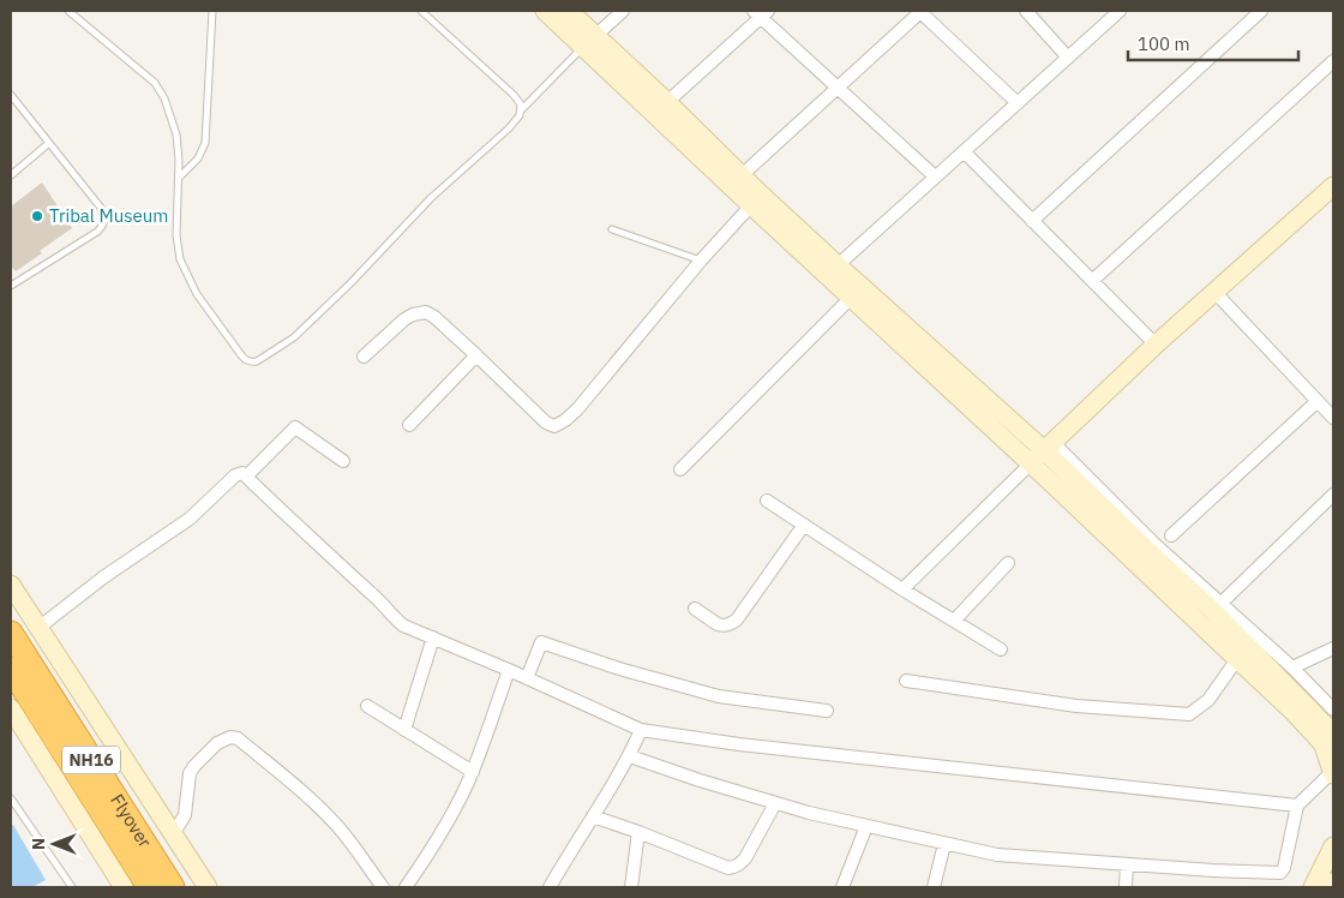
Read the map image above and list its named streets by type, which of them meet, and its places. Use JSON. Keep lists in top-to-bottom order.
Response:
{
  "streets": {
    "highway": ["NH16", "Flyover"]
  },
  "places": ["Tribal Museum"],
  "scale_bar": "100 m",
  "north": "left"
}
